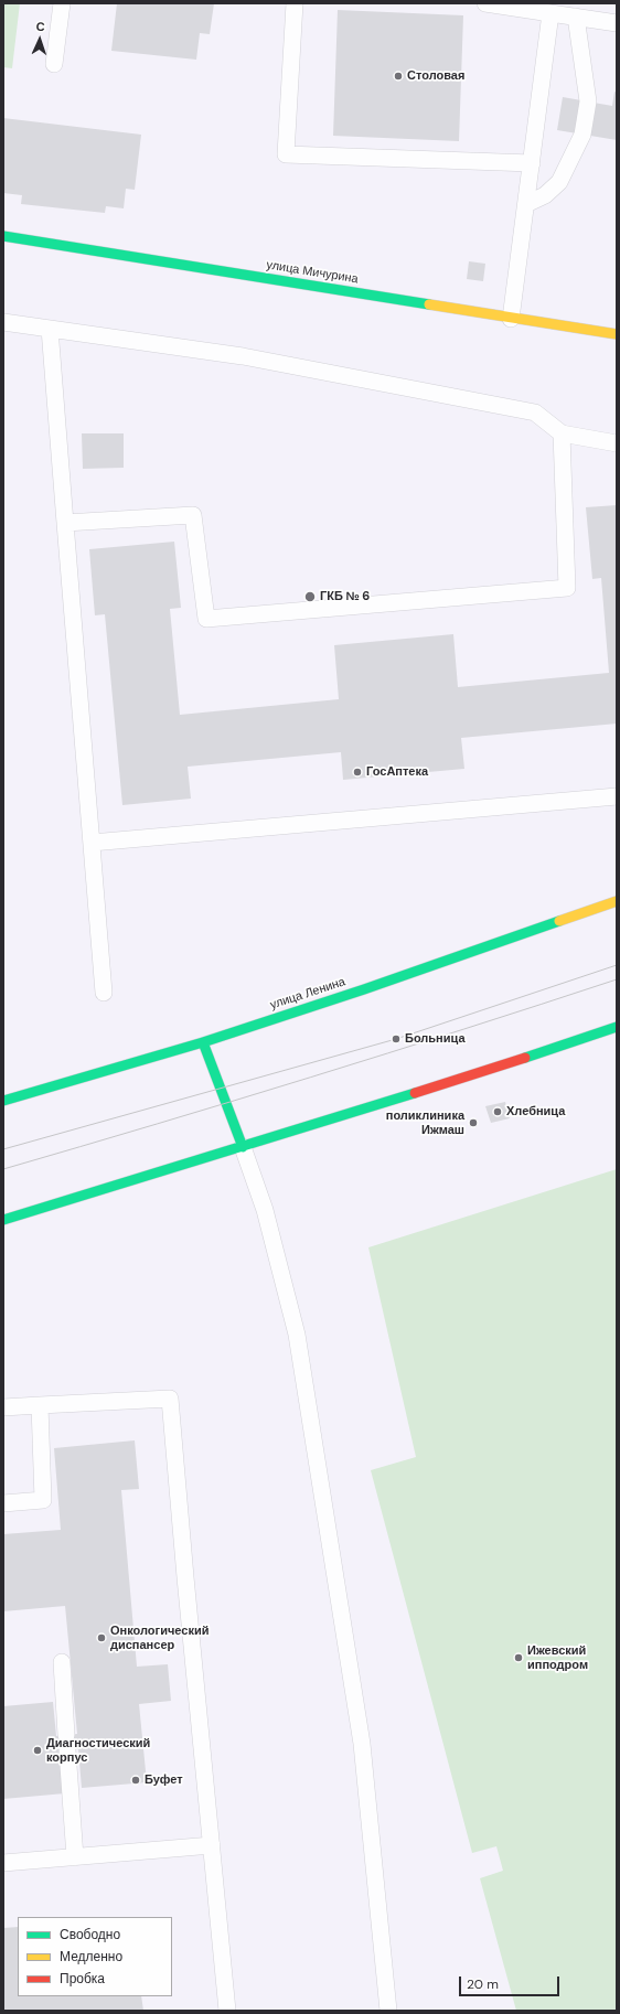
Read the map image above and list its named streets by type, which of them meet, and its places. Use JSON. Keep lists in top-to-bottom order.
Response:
{
  "streets": {
    "main road": ["улица Мичурина", "улица Ленина"]
  },
  "places": [
    "Столовая",
    "ГКБ № 6",
    "ГосАптека",
    "Больница",
    "Хлебница",
    "поликлиника Ижмаш",
    "Онкологический диспансер",
    "Ижевский ипподром",
    "Диагностический корпус",
    "Буфет"
  ],
  "legend": ["Свободно", "Медленно", "Пробка"],
  "scale_bar": "20 m",
  "north": "top"
}
